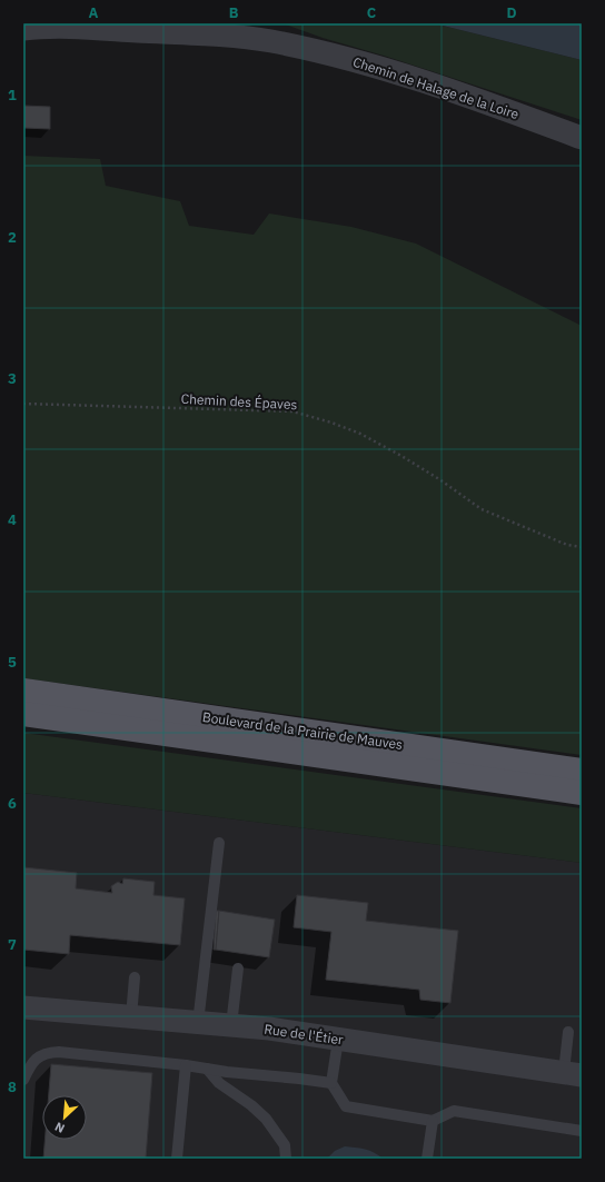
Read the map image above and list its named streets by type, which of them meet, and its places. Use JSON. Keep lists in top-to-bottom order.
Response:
{
  "streets": {
    "main road": ["Boulevard de la Prairie de Mauves"],
    "street": ["Chemin de Halage de la Loire", "Rue de l'Étier"],
    "path": ["Chemin des Épaves"]
  },
  "north": "bottom left",
  "grid": {
    "columns": [
      "A",
      "B",
      "C",
      "D"
    ],
    "rows": [
      "1",
      "2",
      "3",
      "4",
      "5",
      "6",
      "7",
      "8"
    ]
  }
}
